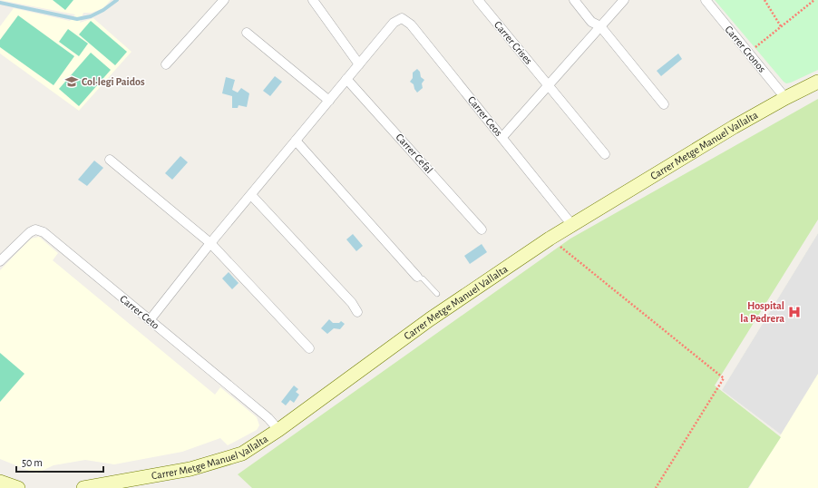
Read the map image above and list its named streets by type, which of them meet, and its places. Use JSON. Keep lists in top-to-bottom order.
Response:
{
  "streets": {
    "street": [
      "Carrer Crises",
      "Carrer Cronos",
      "Carrer Ceos",
      "Carrer Metge Manuel Vallalta",
      "Carrer Cefal",
      "Carrer Ceto"
    ]
  },
  "crossings": [
    ["Carrer Cronos", "Carrer Metge Manuel Vallalta"],
    ["Carrer Ceos", "Carrer Metge Manuel Vallalta"],
    ["Carrer Metge Manuel Vallalta", "Carrer Ceto"]
  ],
  "places": {
    "school or university": ["Col·legi Paidos"],
    "hospital": ["Hospital la Pedrera"]
  },
  "scale_bar": "50 m"
}
